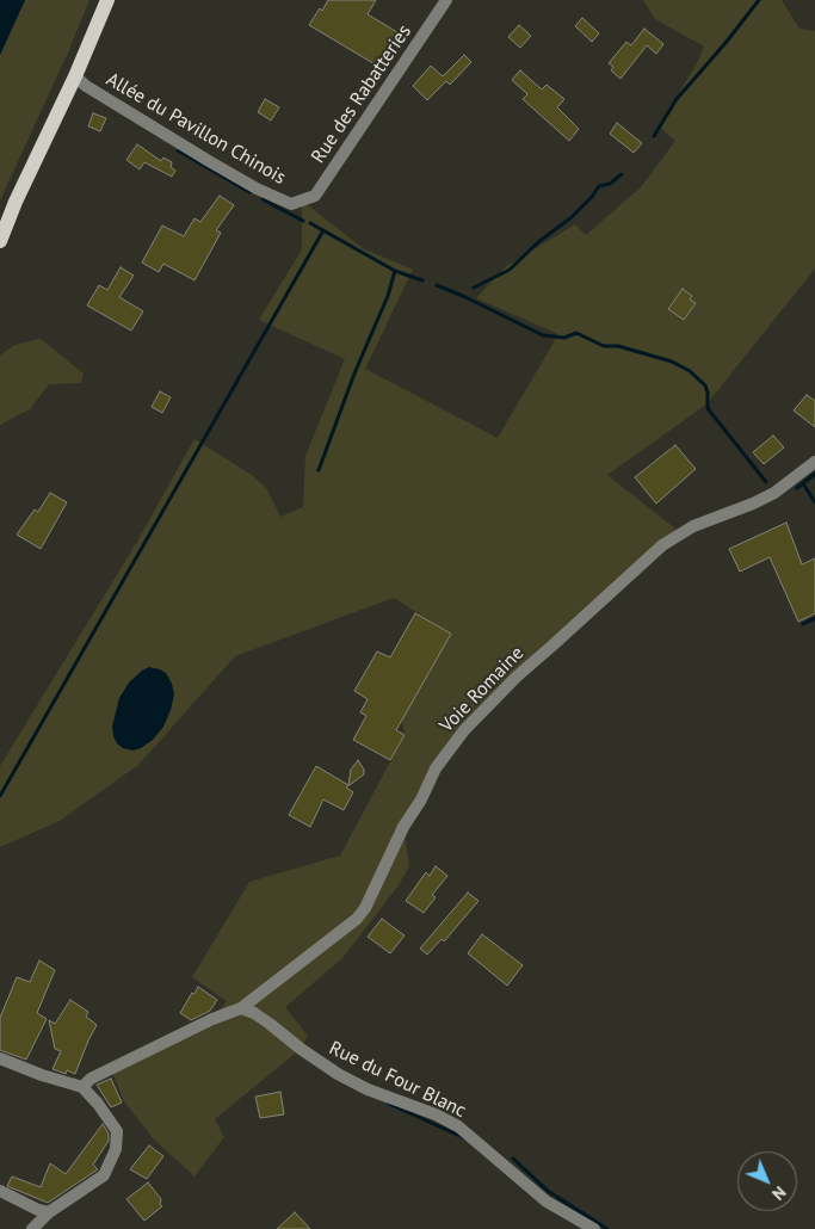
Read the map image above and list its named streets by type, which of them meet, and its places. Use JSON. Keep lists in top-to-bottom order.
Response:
{
  "streets": {
    "street": [
      "Rue des Rabatteries",
      "Allée du Pavillon Chinois",
      "Voie Romaine",
      "Rue du Four Blanc"
    ]
  },
  "crossings": [
    ["Rue des Rabatteries", "Allée du Pavillon Chinois"],
    ["Voie Romaine", "Rue du Four Blanc"]
  ],
  "north": "bottom right"
}
